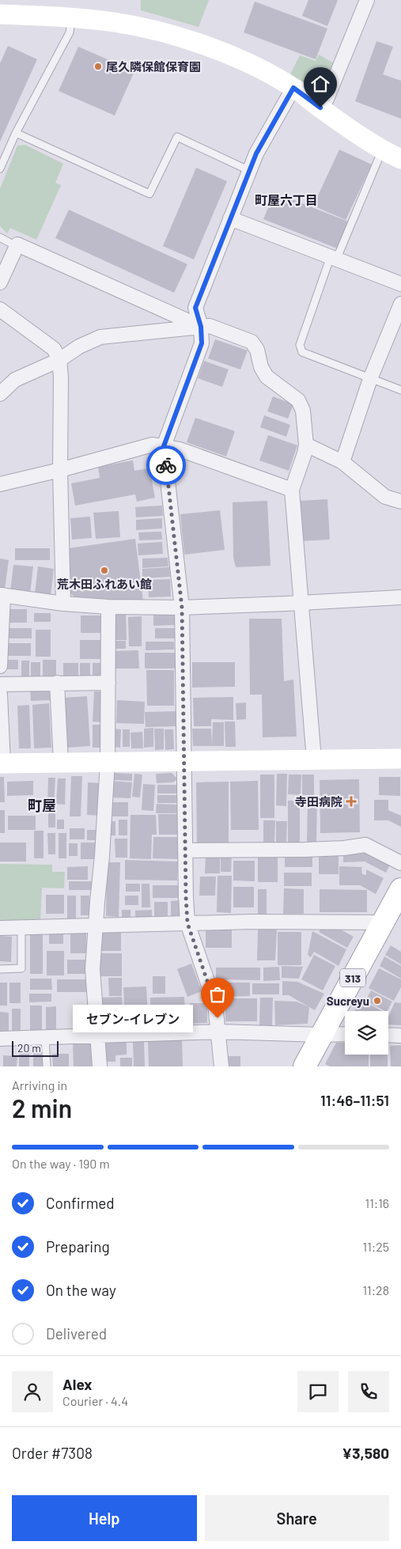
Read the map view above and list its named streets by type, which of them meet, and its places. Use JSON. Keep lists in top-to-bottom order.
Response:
{
  "streets": {
    "main road": ["313"]
  },
  "districts": ["町屋六丁目", "町屋"],
  "places": {
    "other": [
      "尾久隣保館保育園",
      "荒木田ふれあい館",
      "Sucreyu",
      "セブン-イレブン"
    ],
    "health": ["寺田病院"]
  },
  "scale_bar": "20 m",
  "page": {
    "bubble": "セブン-イレブン",
    "scale": "20 m",
    "heading": ["2 min", "Arriving in", "11:46–11:51"],
    "panel": [
      "Alex",
      "Courier · 4.4",
      "Order #7308",
      "¥3,580"
    ],
    "bar": "On the way · 190 m",
    "list": [
      ["Confirmed", "11:16"],
      ["Preparing", "11:25"],
      ["On the way", "11:28"],
      "Delivered"
    ],
    "buttons": ["Help", "Share"]
  }
}
